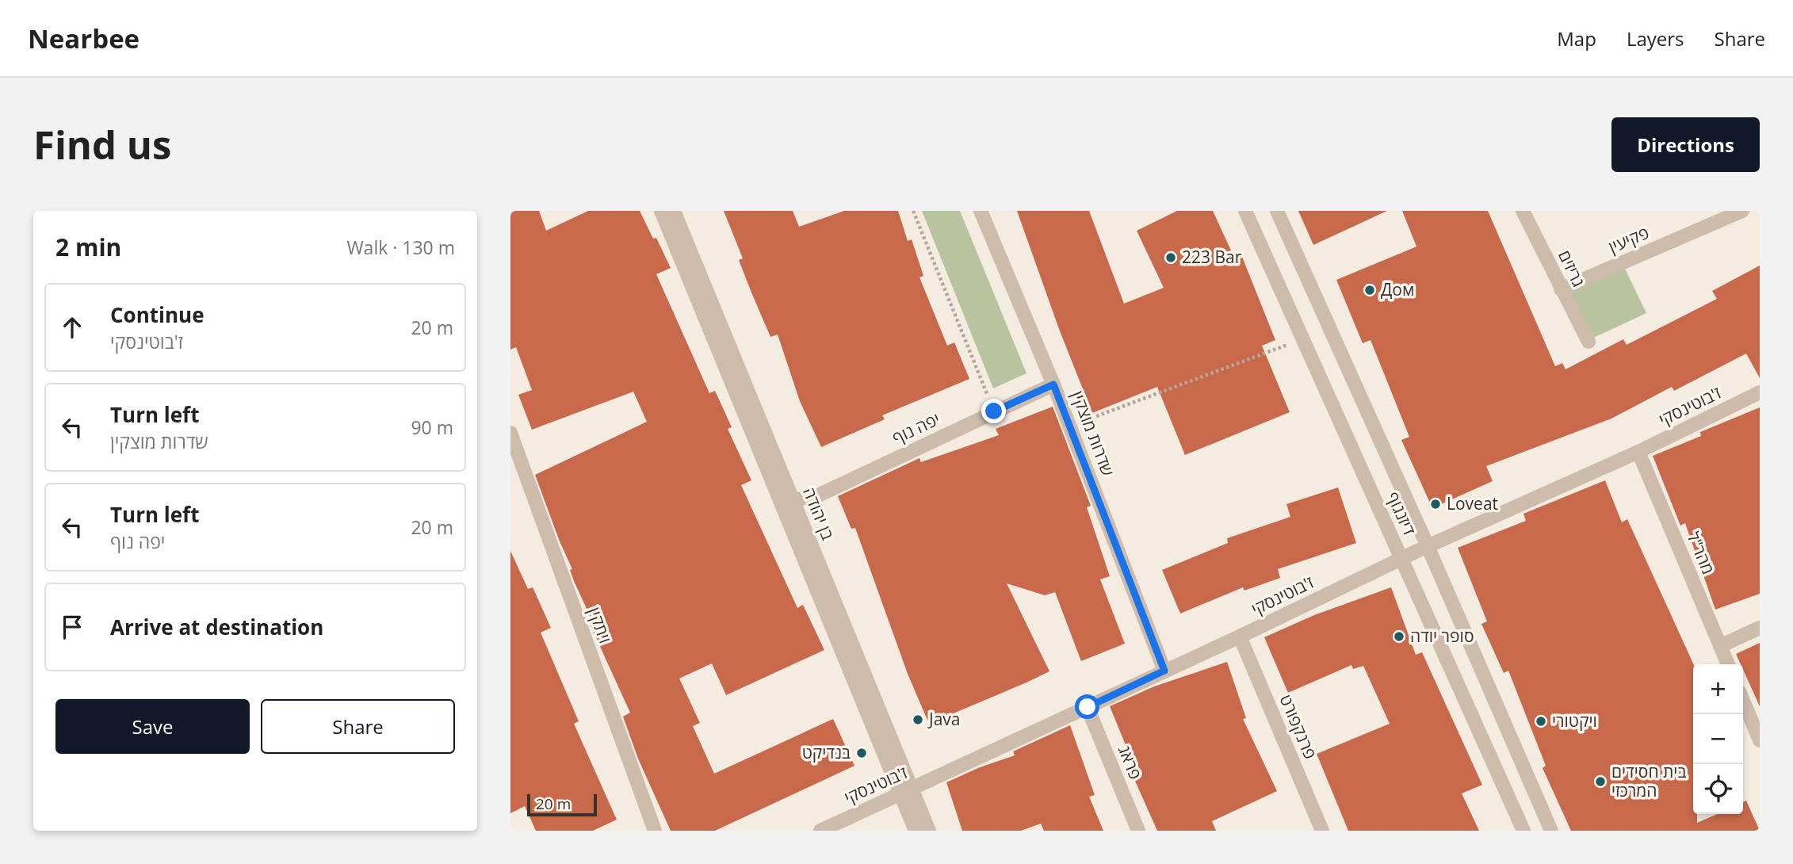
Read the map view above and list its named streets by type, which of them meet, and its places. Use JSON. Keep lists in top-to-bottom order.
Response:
{
  "streets": {
    "street": [
      "פקיעין",
      "גריזים",
      "ז'בוטינסקי",
      "יפה נוף",
      "שדרות מוצקין",
      "בן יהודה",
      "דיזנגוף",
      "מהר\"ל",
      "ויתקין",
      "פרנקפורט",
      "פראג"
    ]
  },
  "crossings": [
    ["פקיעין", "גריזים"],
    ["ז'בוטינסקי", "שדרות מוצקין"],
    ["ז'בוטינסקי", "בן יהודה"],
    ["ז'בוטינסקי", "דיזנגוף"],
    ["ז'בוטינסקי", "מהר\"ל"],
    ["ז'בוטינסקי", "פרנקפורט"],
    ["ז'בוטינסקי", "פראג"],
    ["יפה נוף", "שדרות מוצקין"],
    ["יפה נוף", "בן יהודה"]
  ],
  "places": [
    "223 Bar",
    "Дом",
    "Loveat",
    "סופר יודה",
    "Java",
    "ויקטורי",
    "בנדיקט",
    "בית חסידים המרכזי"
  ],
  "scale_bar": "20 m",
  "page": {
    "header": "Nearbee",
    "nav": ["Map", "Layers", "Share"],
    "buttons": [
      "Directions",
      ["Save", "Share"]
    ],
    "title": "Find us",
    "heading": ["2 min", "Walk · 130 m"],
    "list": [
      ["Continue", "ז'בוטינסקי", "20 m"],
      ["Turn left", "שדרות מוצקין", "90 m"],
      ["Turn left", "יפה נוף", "20 m"],
      "Arrive at destination"
    ],
    "map_buttons": ["+", "−"],
    "scale": "20 m"
  }
}
